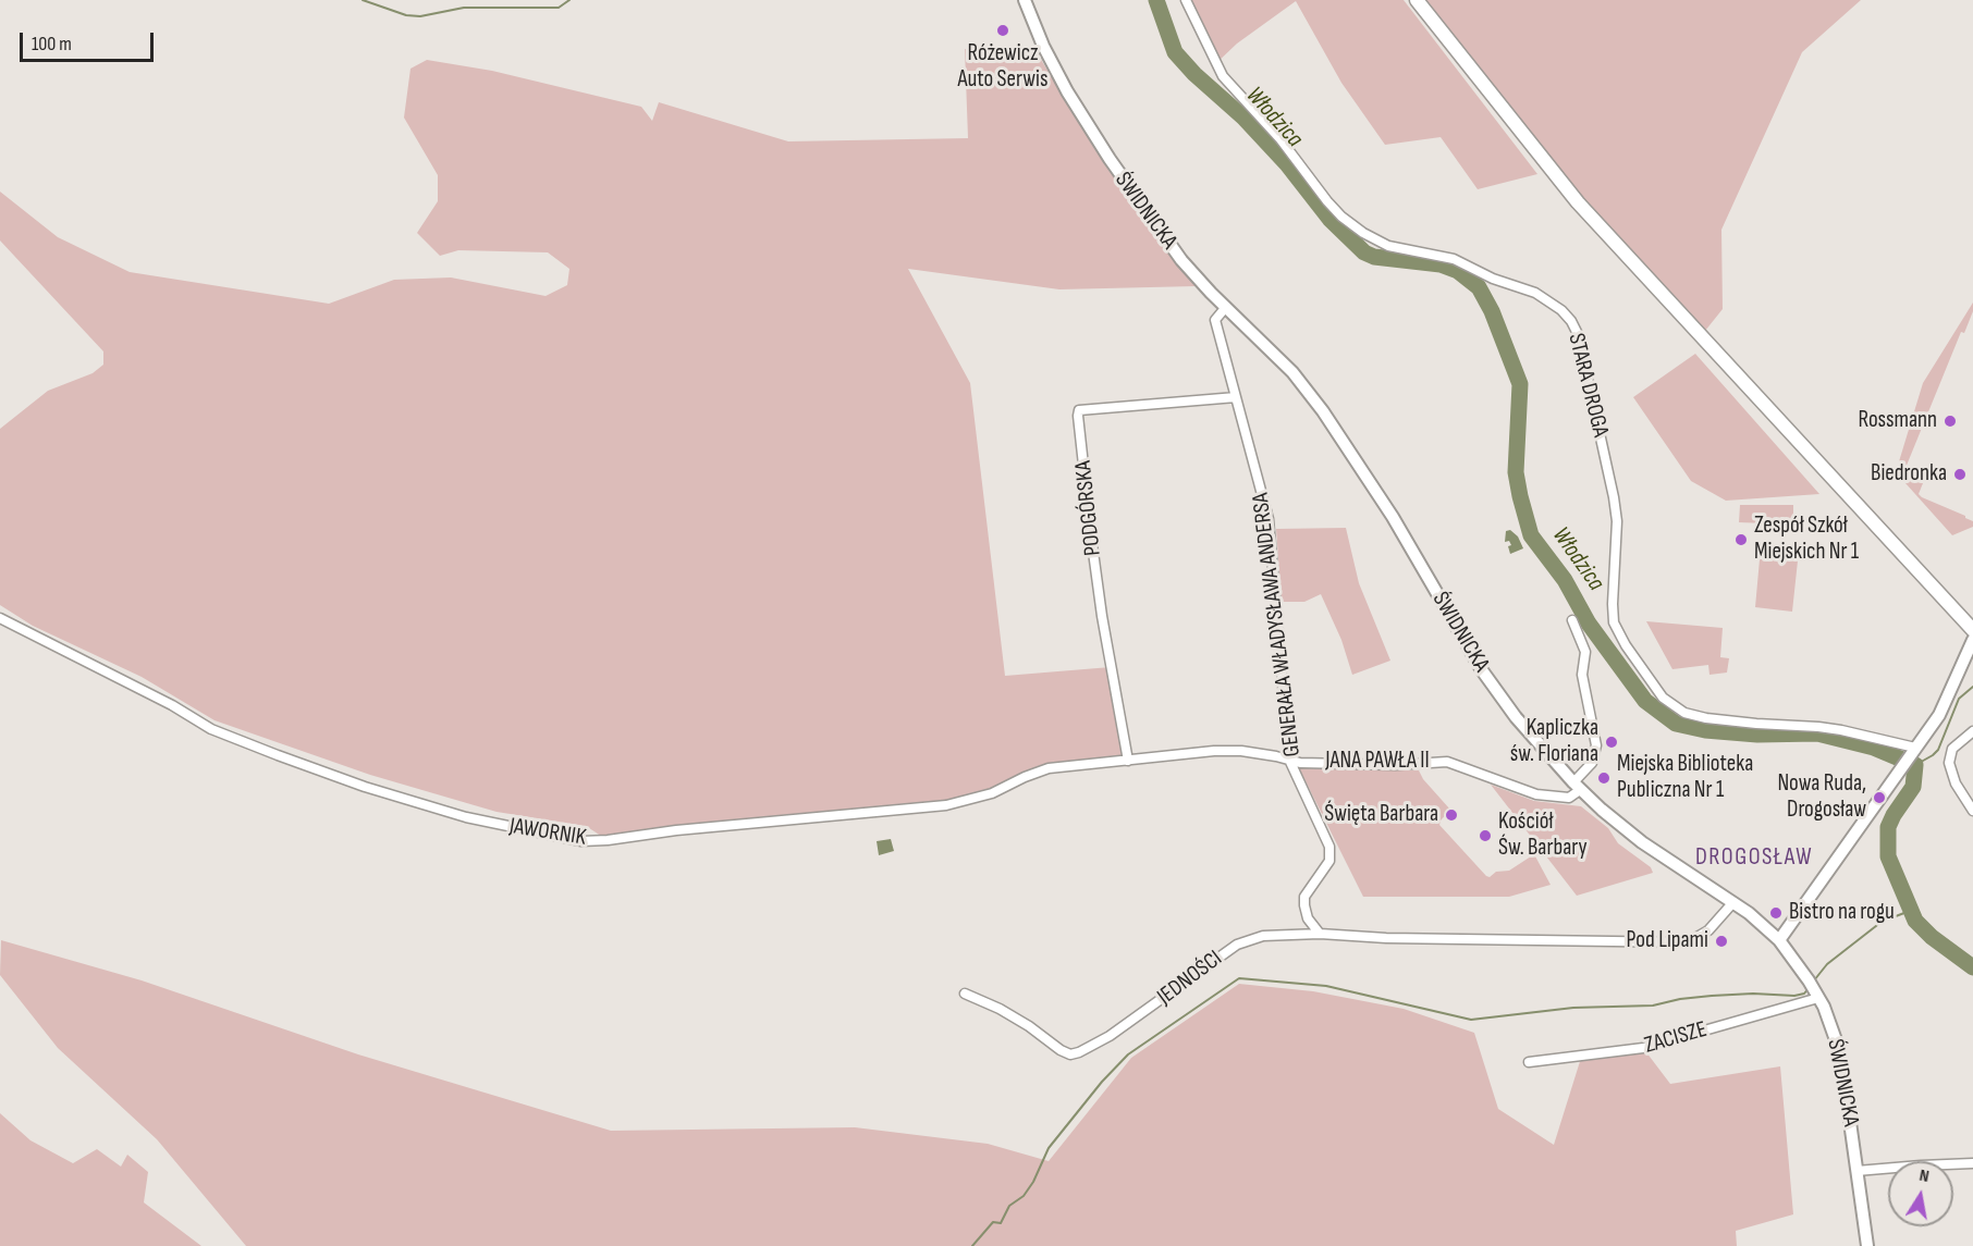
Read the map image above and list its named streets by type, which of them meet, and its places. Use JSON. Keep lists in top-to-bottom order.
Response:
{
  "streets": {
    "street": [
      "ŚWIDNICKA",
      "STARA DROGA",
      "PODGÓRSKA",
      "GENERAŁA WŁADYSŁAWA ANDERSA",
      "JANA PAWŁA II",
      "JAWORNIK",
      "JEDNOŚCI",
      "ZACISZE"
    ]
  },
  "crossings": [
    ["ŚWIDNICKA", "GENERAŁA WŁADYSŁAWA ANDERSA"],
    ["ŚWIDNICKA", "JANA PAWŁA II"],
    ["ŚWIDNICKA", "ZACISZE"],
    ["PODGÓRSKA", "GENERAŁA WŁADYSŁAWA ANDERSA"],
    ["PODGÓRSKA", "JANA PAWŁA II"],
    ["PODGÓRSKA", "JAWORNIK"],
    ["GENERAŁA WŁADYSŁAWA ANDERSA", "JANA PAWŁA II"],
    ["GENERAŁA WŁADYSŁAWA ANDERSA", "JEDNOŚCI"],
    ["JANA PAWŁA II", "JAWORNIK"]
  ],
  "districts": ["DROGOSŁAW"],
  "water": ["Włodzica"],
  "places": [
    "Różewicz Auto Serwis",
    "Rossmann",
    "Biedronka",
    "Zespół Szkół Miejskich Nr 1",
    "Kapliczka św. Floriana",
    "Miejska Biblioteka Publiczna Nr 1",
    "Nowa Ruda, Drogosław",
    "Święta Barbara",
    "Kościół Św. Barbary",
    "Bistro na rogu",
    "Pod Lipami"
  ],
  "scale_bar": "100 m",
  "north": "top"
}
